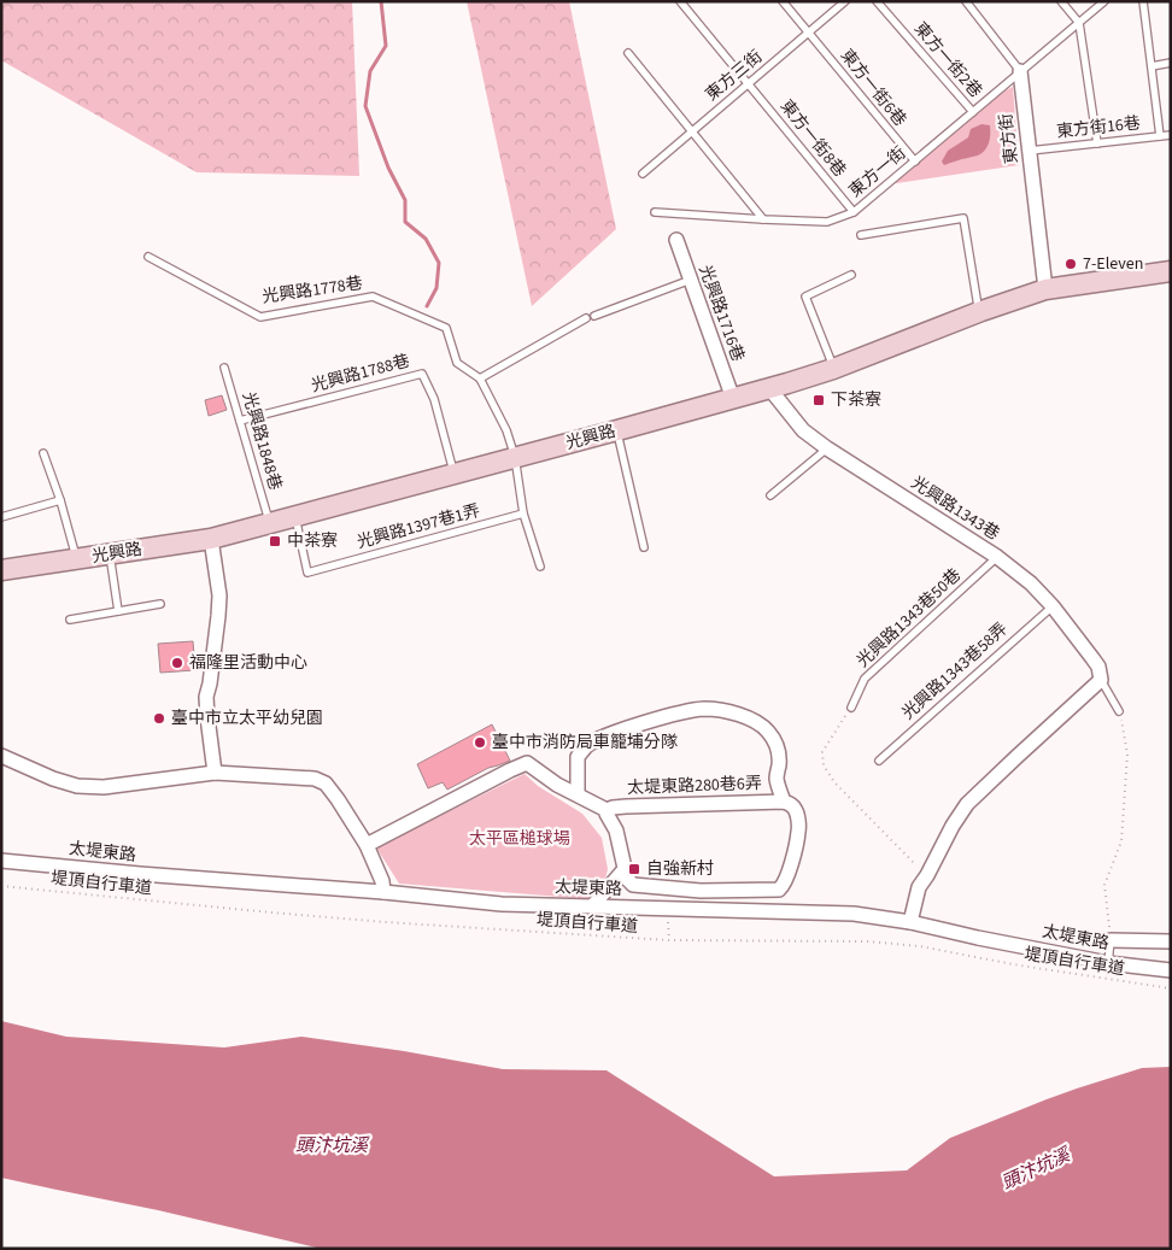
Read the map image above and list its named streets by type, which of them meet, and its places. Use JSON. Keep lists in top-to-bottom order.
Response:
{
  "streets": {
    "main road": ["光興路"],
    "street": [
      "東方街",
      "光興路1716巷",
      "光興路1343巷",
      "太堤東路280巷6弄",
      "太堤東路"
    ],
    "lane": [
      "東方一街2巷",
      "東方三街",
      "東方一街6巷",
      "東方街16巷",
      "東方一街8巷",
      "東方一街",
      "光興路1778巷",
      "光興路1788巷",
      "光興路1848巷",
      "光興路1397巷1弄",
      "光興路1343巷50巷",
      "光興路1343巷58弄"
    ],
    "path": ["堤頂自行車道"]
  },
  "crossings": [
    ["東方一街2巷", "東方一街"],
    ["東方三街", "東方一街6巷"],
    ["東方三街", "東方一街8巷"],
    ["東方一街6巷", "東方一街"],
    ["東方街16巷", "東方街"],
    ["東方一街8巷", "東方一街"],
    ["東方街", "東方一街"],
    ["東方街", "光興路"],
    ["光興路1778巷", "光興路"],
    ["光興路1778巷", "光興路1397巷1弄"],
    ["光興路1716巷", "光興路"],
    ["光興路1788巷", "光興路"],
    ["光興路1788巷", "光興路1848巷"],
    ["光興路", "光興路1848巷"],
    ["光興路", "光興路1343巷"],
    ["光興路", "光興路1397巷1弄"],
    ["光興路1343巷", "光興路1343巷50巷"],
    ["光興路1343巷", "光興路1343巷58弄"]
  ],
  "water": ["頭汴坑溪"],
  "parks": ["太平區槌球場"],
  "places": {
    "other": [
      "7-Eleven",
      "福隆里活動中心",
      "臺中市立太平幼兒園",
      "臺中市消防局車籠埔分隊"
    ],
    "transit": ["下茶寮", "中茶寮", "自強新村"]
  }
}
